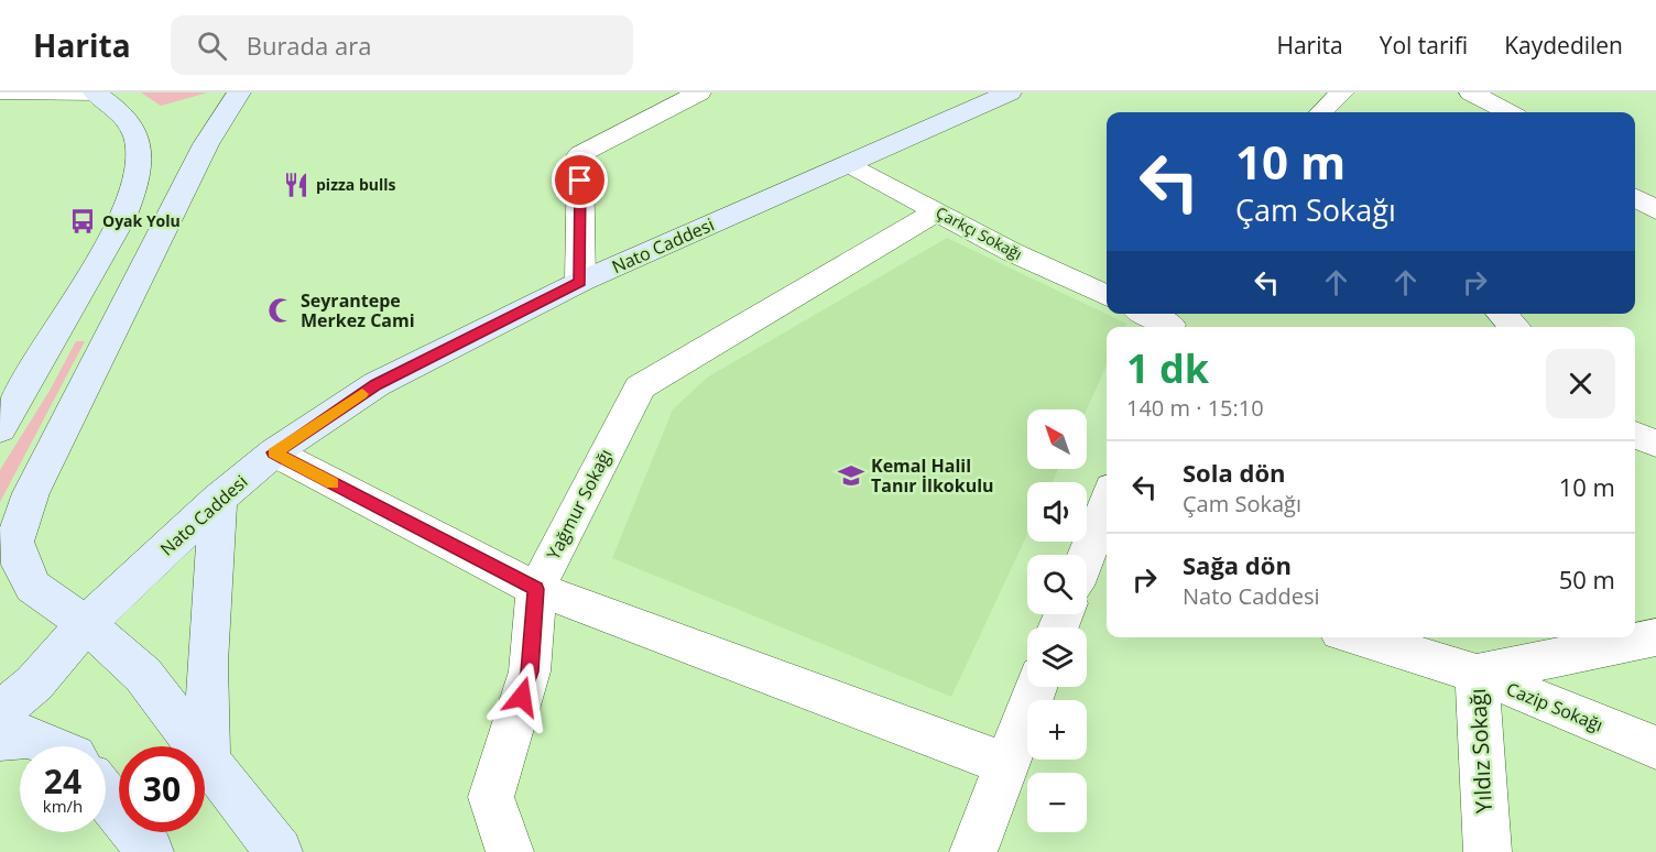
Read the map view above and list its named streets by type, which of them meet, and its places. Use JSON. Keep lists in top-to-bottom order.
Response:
{
  "streets": {
    "street": [
      "Çarkçı Sokağı",
      "Nato Caddesi",
      "Yağmur Sokağı",
      "Cazip Sokağı",
      "Yıldız Sokağı"
    ]
  },
  "crossings": [
    ["Çarkçı Sokağı", "Nato Caddesi"],
    ["Çarkçı Sokağı", "Yağmur Sokağı"],
    ["Cazip Sokağı", "Yıldız Sokağı"]
  ],
  "places": {
    "restaurant": ["pizza bulls"],
    "bus stop": ["Oyak Yolu"],
    "mosque": ["Seyrantepe Merkez Cami"],
    "school or university": ["Kemal Halil Tanır İlkokulu"]
  },
  "north": "top left",
  "page": {
    "header": "Harita",
    "search": "Burada ara",
    "nav": ["Harita", "Yol tarifi", "Kaydedilen"],
    "turn": ["10 m", "Çam Sokağı"],
    "heading": ["1 dk", "140 m · 15:10"],
    "map_buttons": ["+", "−"],
    "list": [
      {
        "name": "Sola dön",
        "note": "Çam Sokağı",
        "value": "10 m"
      },
      {
        "name": "Sağa dön",
        "note": "Nato Caddesi",
        "value": "50 m"
      }
    ],
    "speed": "24 km/h",
    "limit": "30"
  }
}
